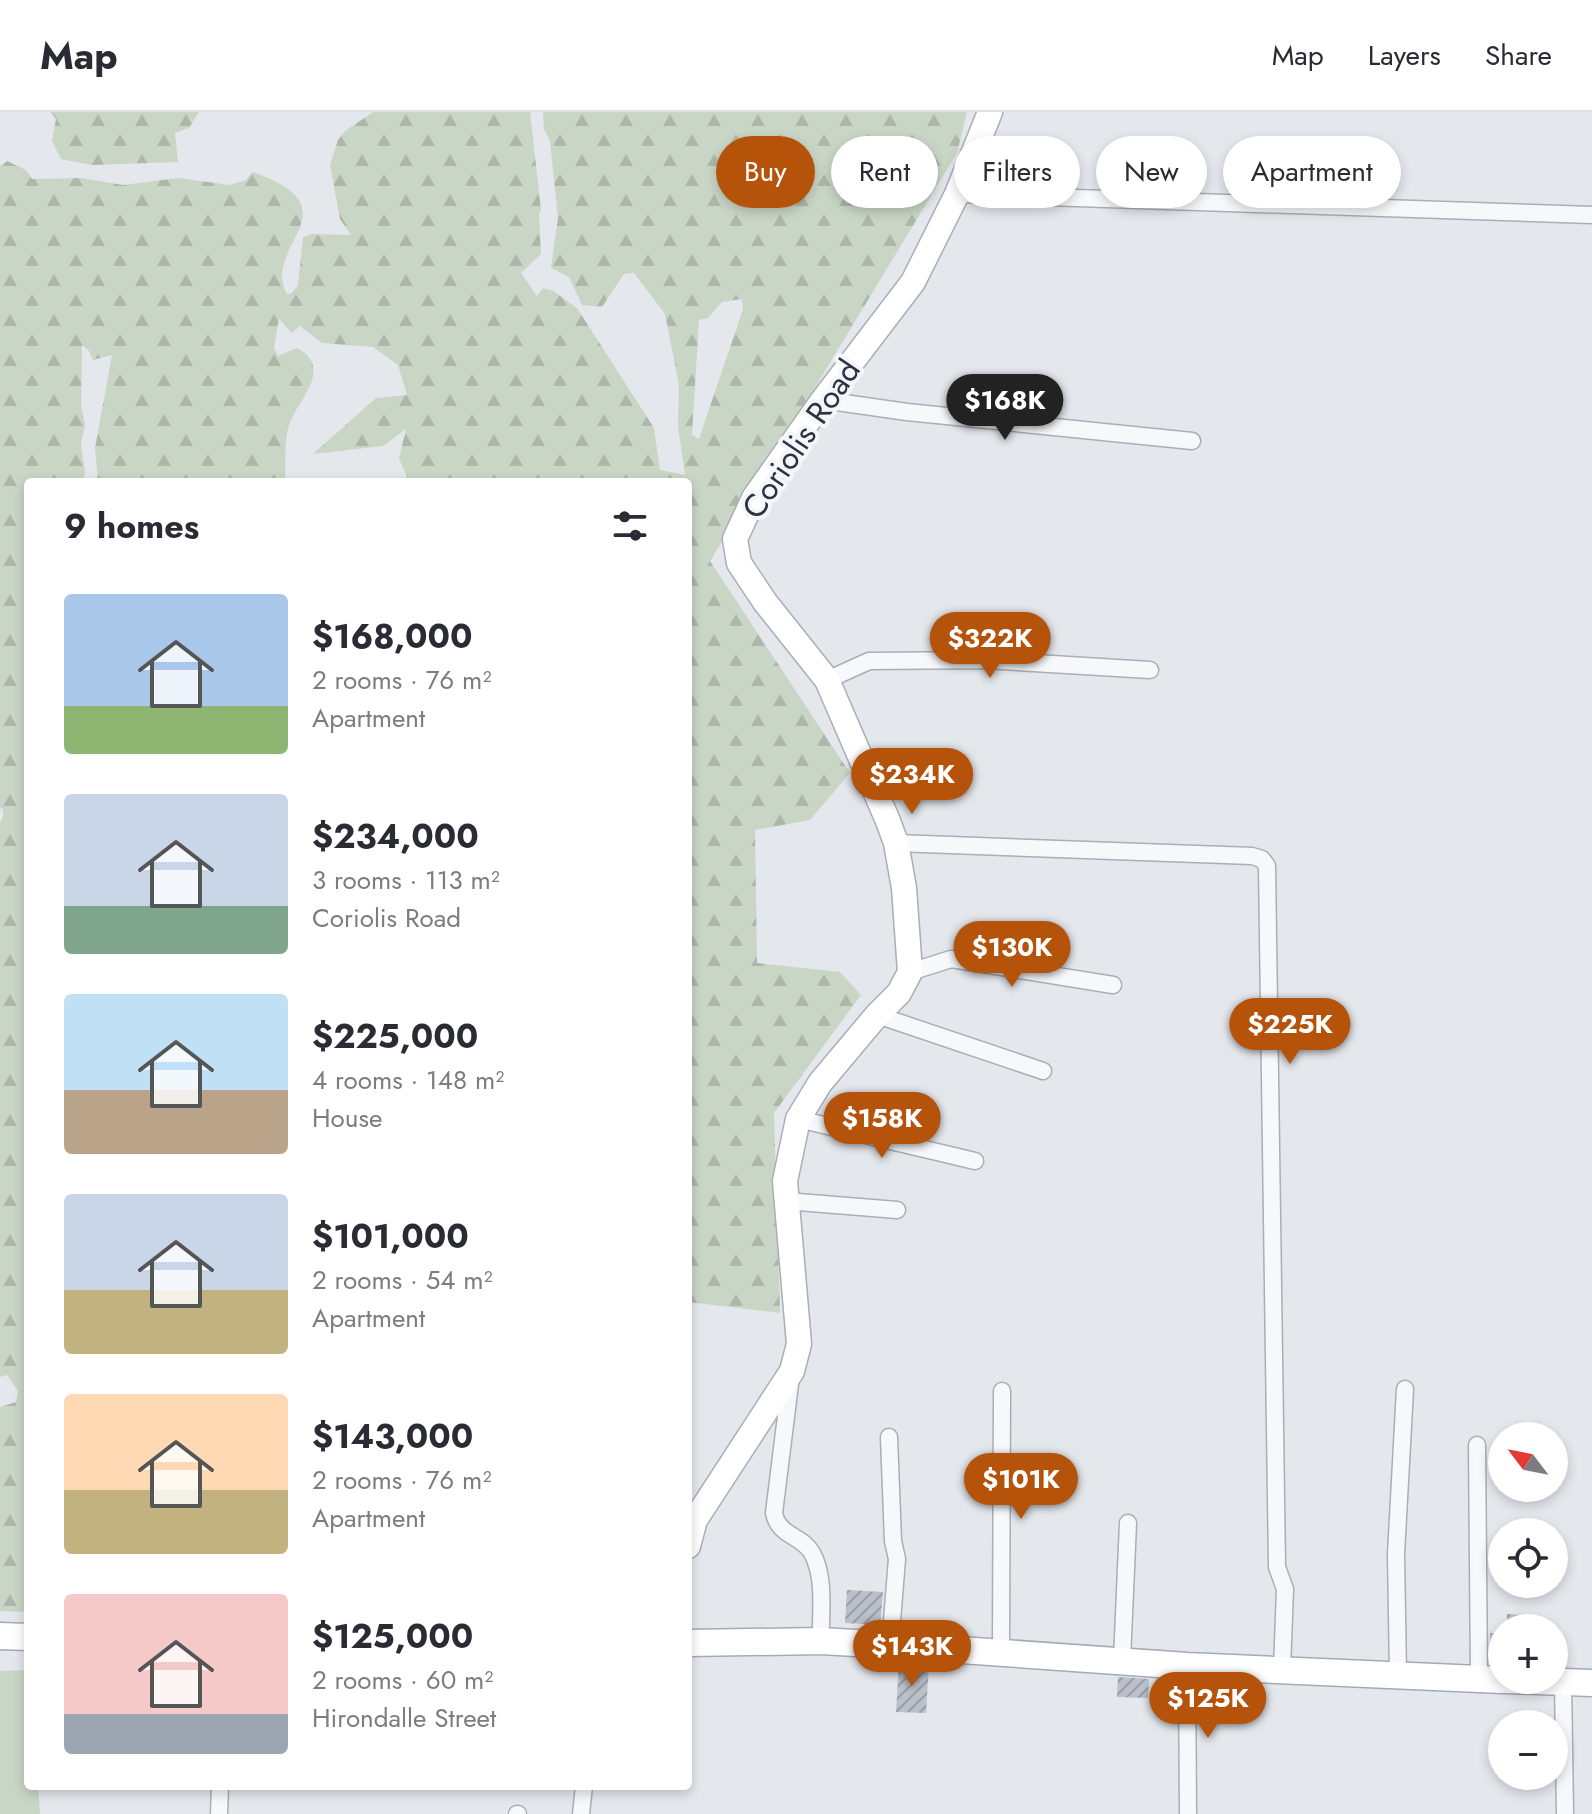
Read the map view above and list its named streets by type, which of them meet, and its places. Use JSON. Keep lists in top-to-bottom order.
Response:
{
  "streets": {
    "main road": ["Coriolis Road"]
  },
  "north": "top left",
  "page": {
    "header": "Map",
    "nav": ["Map", "Layers", "Share"],
    "chip": [
      "Buy",
      "Rent",
      "Filters",
      "New",
      "Apartment"
    ],
    "price": [
      "$168K",
      "$322K",
      "$234K",
      "$130K",
      "$225K",
      "$158K",
      "$101K",
      "$143K",
      "$125K"
    ],
    "heading": "9 homes",
    "list": [
      {
        "name": "$168,000",
        "note": "2 rooms · 76 m² · Apartment"
      },
      {
        "name": "$234,000",
        "note": "3 rooms · 113 m² · Coriolis Road"
      },
      {
        "name": "$225,000",
        "note": "4 rooms · 148 m² · House"
      },
      {
        "name": "$101,000",
        "note": "2 rooms · 54 m² · Apartment"
      },
      {
        "name": "$143,000",
        "note": "2 rooms · 76 m² · Apartment"
      },
      {
        "name": "$125,000",
        "note": "2 rooms · 60 m² · Hirondalle Street"
      }
    ],
    "map_buttons": ["+", "−"]
  }
}
